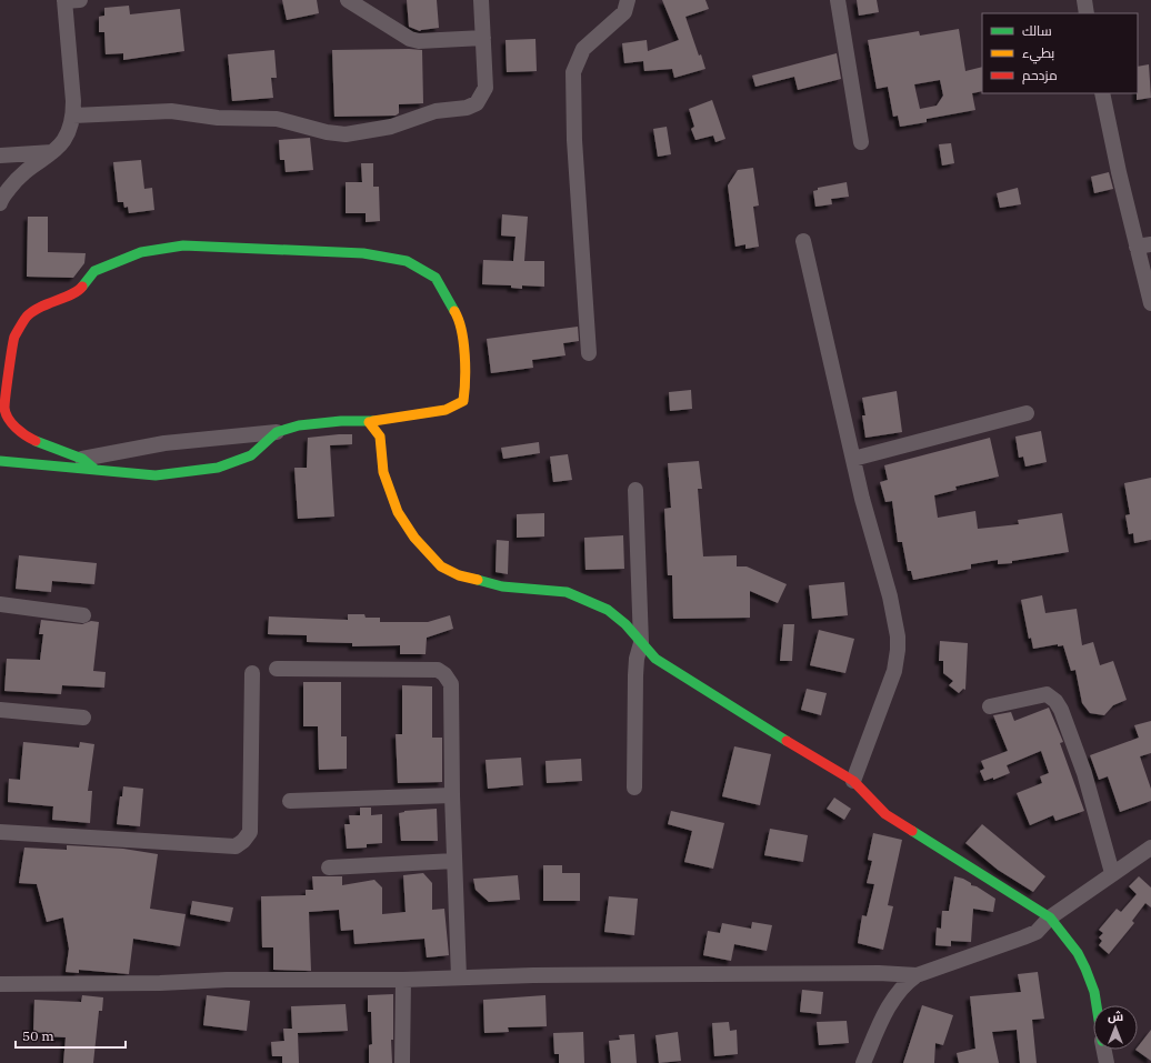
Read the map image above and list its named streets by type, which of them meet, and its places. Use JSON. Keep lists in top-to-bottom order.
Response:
{
  "legend": ["سالك", "بطيء", "مزدحم"],
  "scale_bar": "50 m",
  "north": "top"
}
